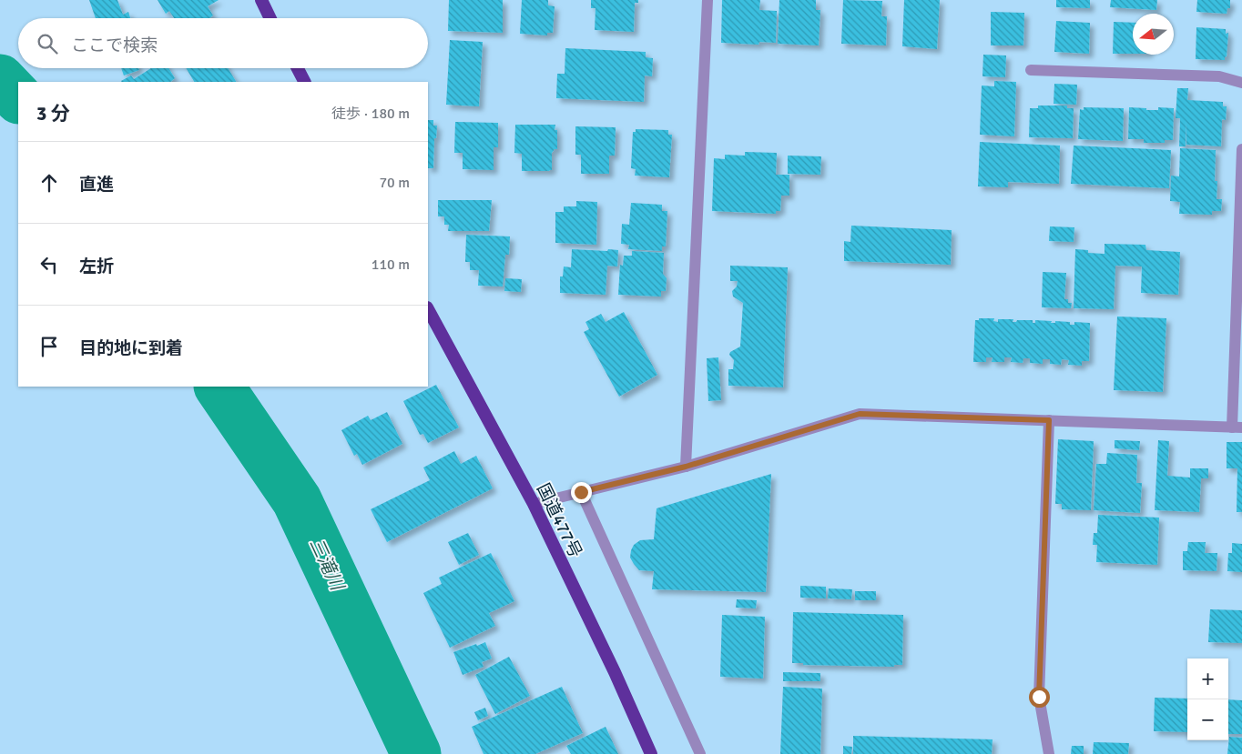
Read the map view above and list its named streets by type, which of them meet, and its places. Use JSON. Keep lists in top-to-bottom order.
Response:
{
  "streets": {
    "highway": ["国道477号"]
  },
  "water": ["三滝川"],
  "north": "left",
  "page": {
    "search": "ここで検索",
    "heading": ["3 分", "徒歩 · 180 m"],
    "list": [
      ["直進", "70 m"],
      ["左折", "110 m"],
      "目的地に到着"
    ],
    "map_buttons": ["+", "−"]
  }
}
